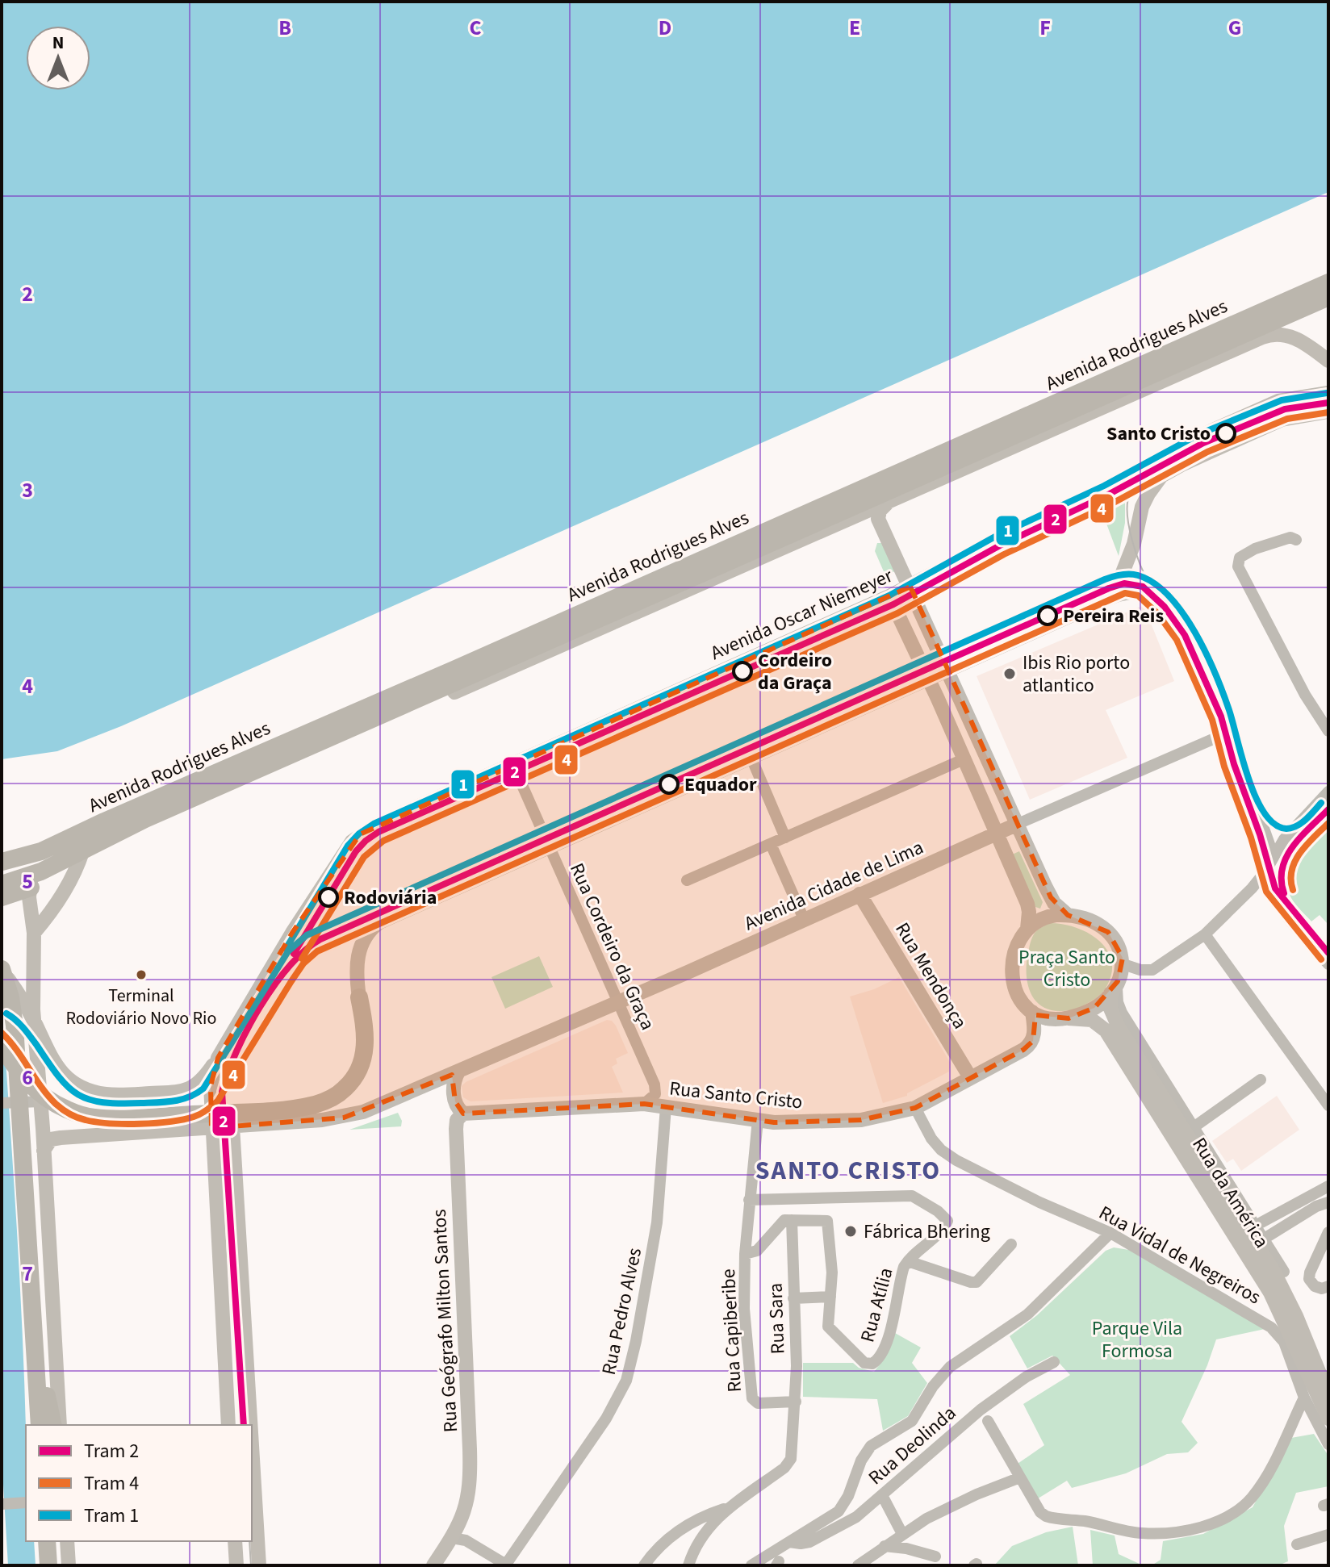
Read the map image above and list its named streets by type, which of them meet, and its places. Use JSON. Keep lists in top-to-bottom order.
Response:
{
  "streets": {
    "highway": ["Avenida Rodrigues Alves"],
    "main road": [
      "Avenida Oscar Niemeyer",
      "Avenida Cidade de Lima",
      "Rua Mendonça",
      "Rua Santo Cristo",
      "Rua da América",
      "Rua Geógrafo Milton Santos"
    ],
    "street": [
      "Rua Cordeiro da Graça",
      "Rua Vidal de Negreiros",
      "Rua Atília",
      "Rua Pedro Alves",
      "Rua Sara",
      "Rua Capiberibe",
      "Rua Deolinda"
    ]
  },
  "crossings": [
    ["Avenida Oscar Niemeyer", "Rua Cordeiro da Graça"],
    ["Avenida Cidade de Lima", "Rua Cordeiro da Graça"],
    ["Avenida Cidade de Lima", "Rua Mendonça"],
    ["Avenida Cidade de Lima", "Rua Geógrafo Milton Santos"],
    ["Rua Cordeiro da Graça", "Rua Santo Cristo"],
    ["Rua Mendonça", "Rua Santo Cristo"],
    ["Rua Santo Cristo", "Rua da América"],
    ["Rua Santo Cristo", "Rua Vidal de Negreiros"],
    ["Rua Santo Cristo", "Rua Pedro Alves"],
    ["Rua Santo Cristo", "Rua Geógrafo Milton Santos"],
    ["Rua Atília", "Rua Sara"],
    ["Rua Sara", "Rua Capiberibe"]
  ],
  "districts": ["SANTO CRISTO"],
  "parks": ["Praça Santo Cristo", "Parque Vila Formosa"],
  "places": [
    "Santo Cristo",
    "Pereira Reis",
    "Cordeiro da Graça",
    "Ibis Rio porto atlantico",
    "Equador",
    "Rodoviária",
    "Terminal Rodoviário Novo Rio",
    "Fábrica Bhering"
  ],
  "lines": ["tram line 1", "tram line 2", "tram line 4"],
  "legend": ["Tram 2", "Tram 4", "Tram 1"],
  "north": "top",
  "grid": {
    "columns": [
      "B",
      "C",
      "D",
      "E",
      "F",
      "G"
    ],
    "rows": [
      "2",
      "3",
      "4",
      "5",
      "6",
      "7"
    ]
  }
}
